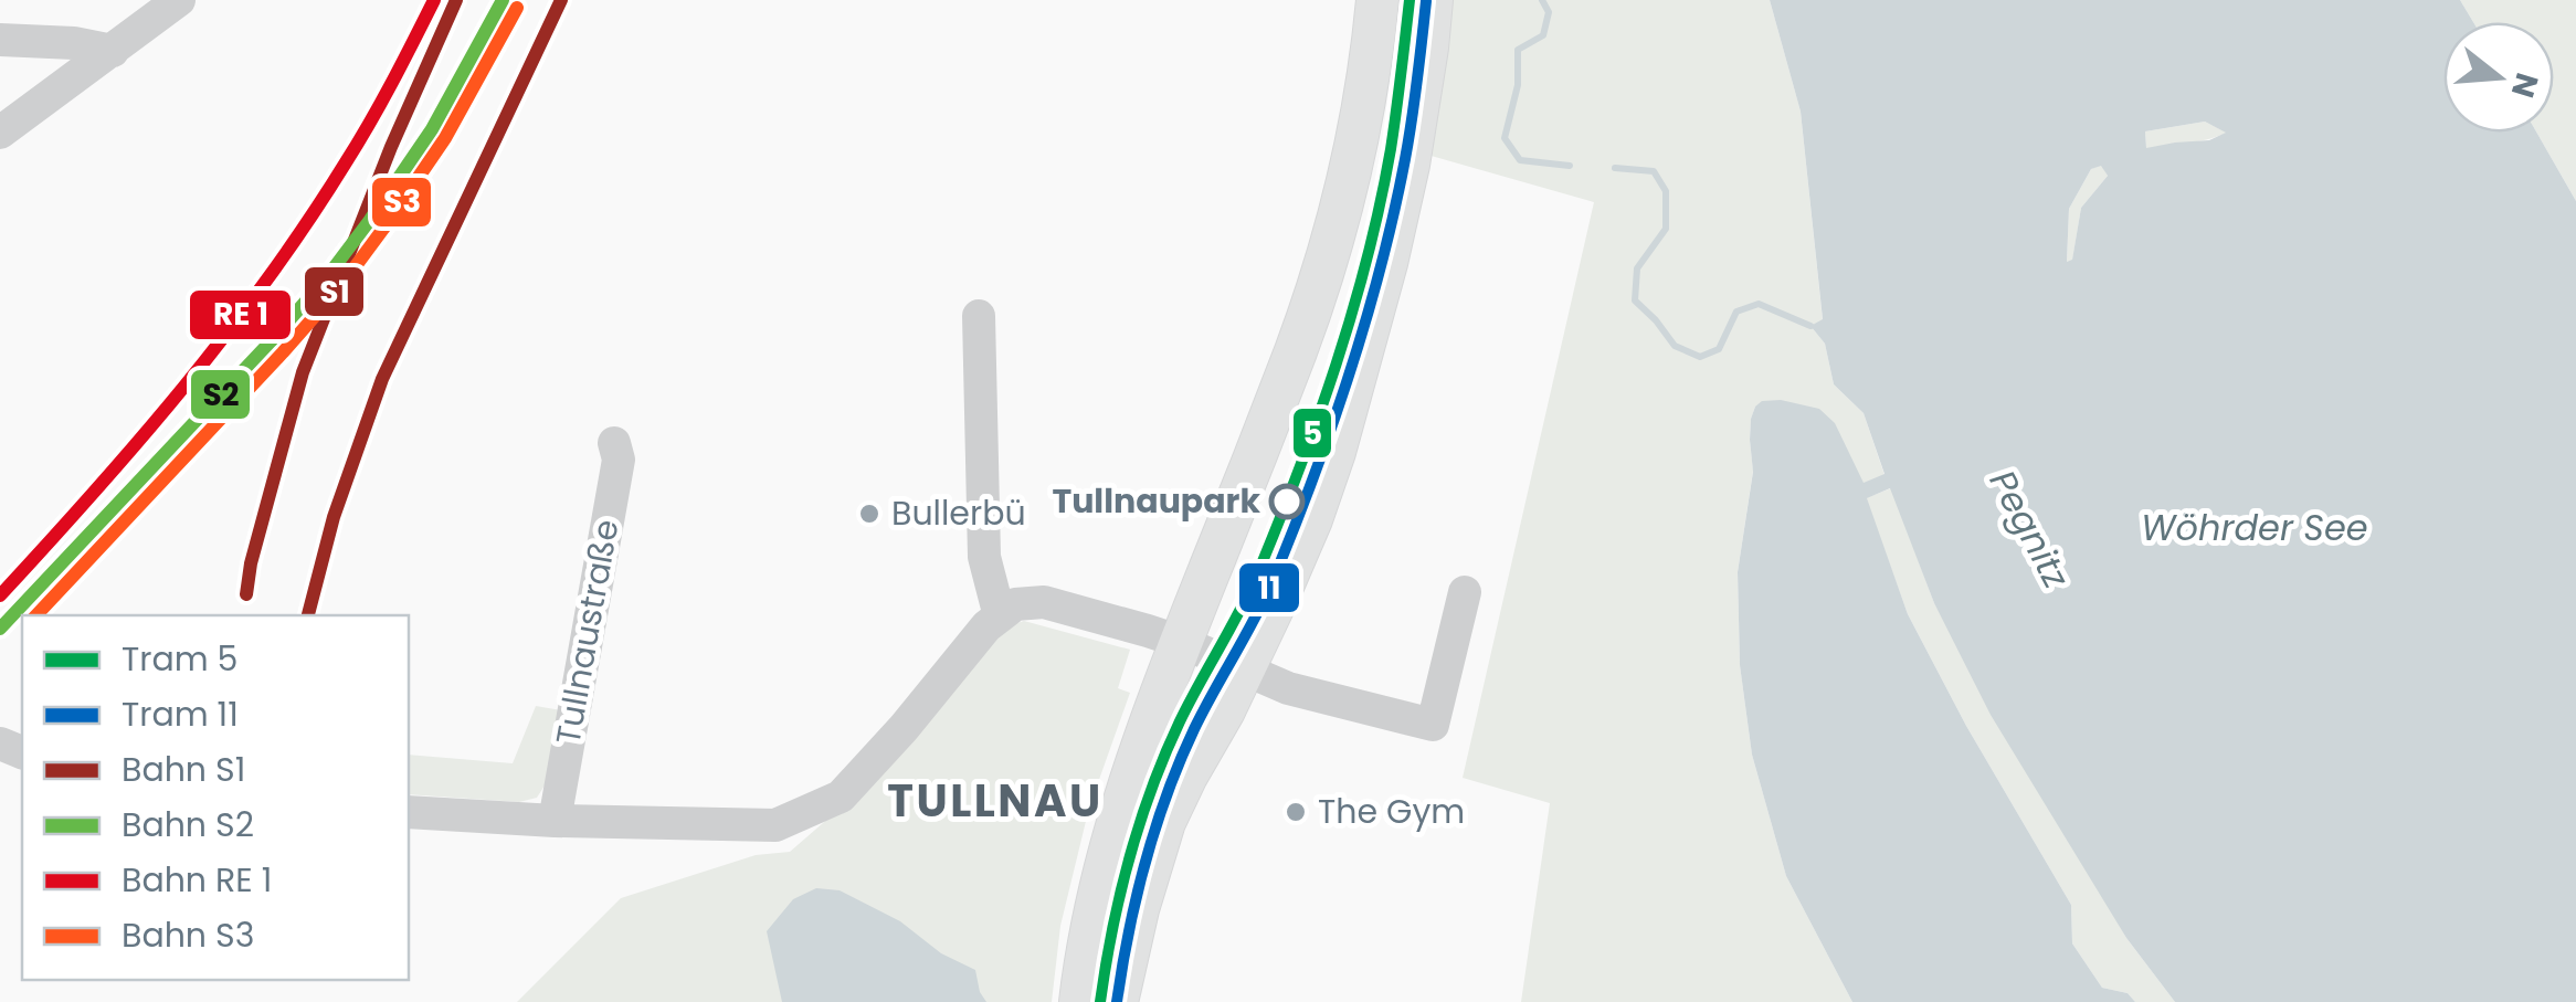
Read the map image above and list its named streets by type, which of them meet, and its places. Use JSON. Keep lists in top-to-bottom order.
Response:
{
  "streets": {
    "street": ["Tullnaustraße"]
  },
  "districts": ["TULLNAU"],
  "water": ["Wöhrder See", "Pegnitz"],
  "places": ["Tullnaupark", "Bullerbü", "The Gym"],
  "lines": [
    "tram line 5",
    "rail line S1",
    "rail line S2",
    "tram line 11",
    "rail line S3"
  ],
  "legend": [
    "Tram 5",
    "Tram 11",
    "Bahn S1",
    "Bahn S2",
    "Bahn RE 1",
    "Bahn S3"
  ],
  "north": "right"
}
